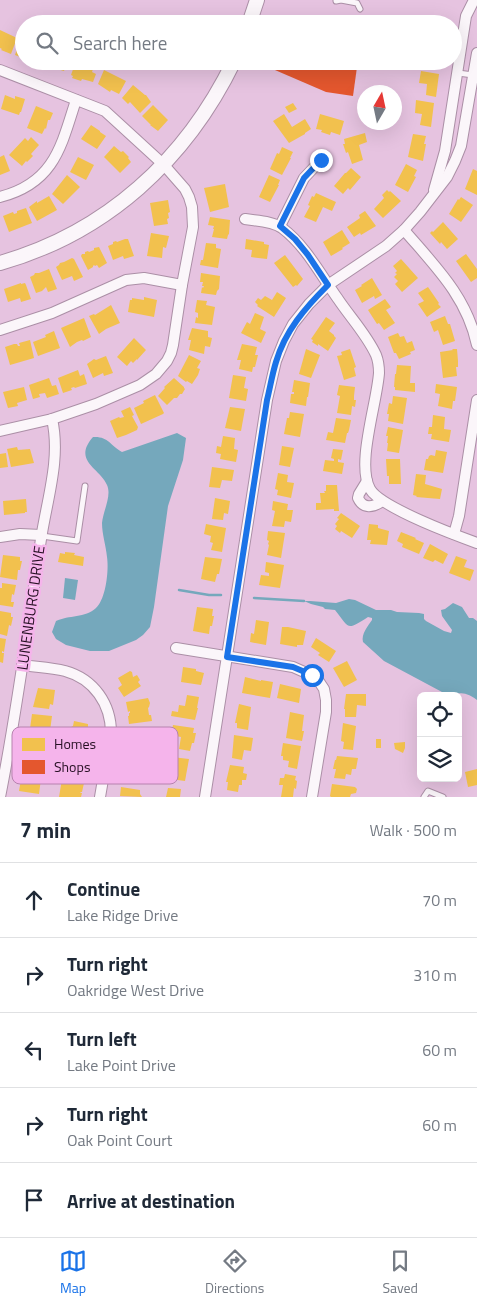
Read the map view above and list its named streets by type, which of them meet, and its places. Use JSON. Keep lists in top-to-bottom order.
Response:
{
  "streets": {
    "street": ["LUNENBURG DRIVE"]
  },
  "legend": ["Homes", "Shops"],
  "north": "top",
  "page": {
    "search": "Search here",
    "heading": ["7 min", "Walk · 500 m"],
    "list": [
      ["Continue", "Lake Ridge Drive", "70 m"],
      ["Turn right", "Oakridge West Drive", "310 m"],
      ["Turn left", "Lake Point Drive", "60 m"],
      ["Turn right", "Oak Point Court", "60 m"],
      "Arrive at destination"
    ],
    "nav": ["Map", "Directions", "Saved"]
  }
}
